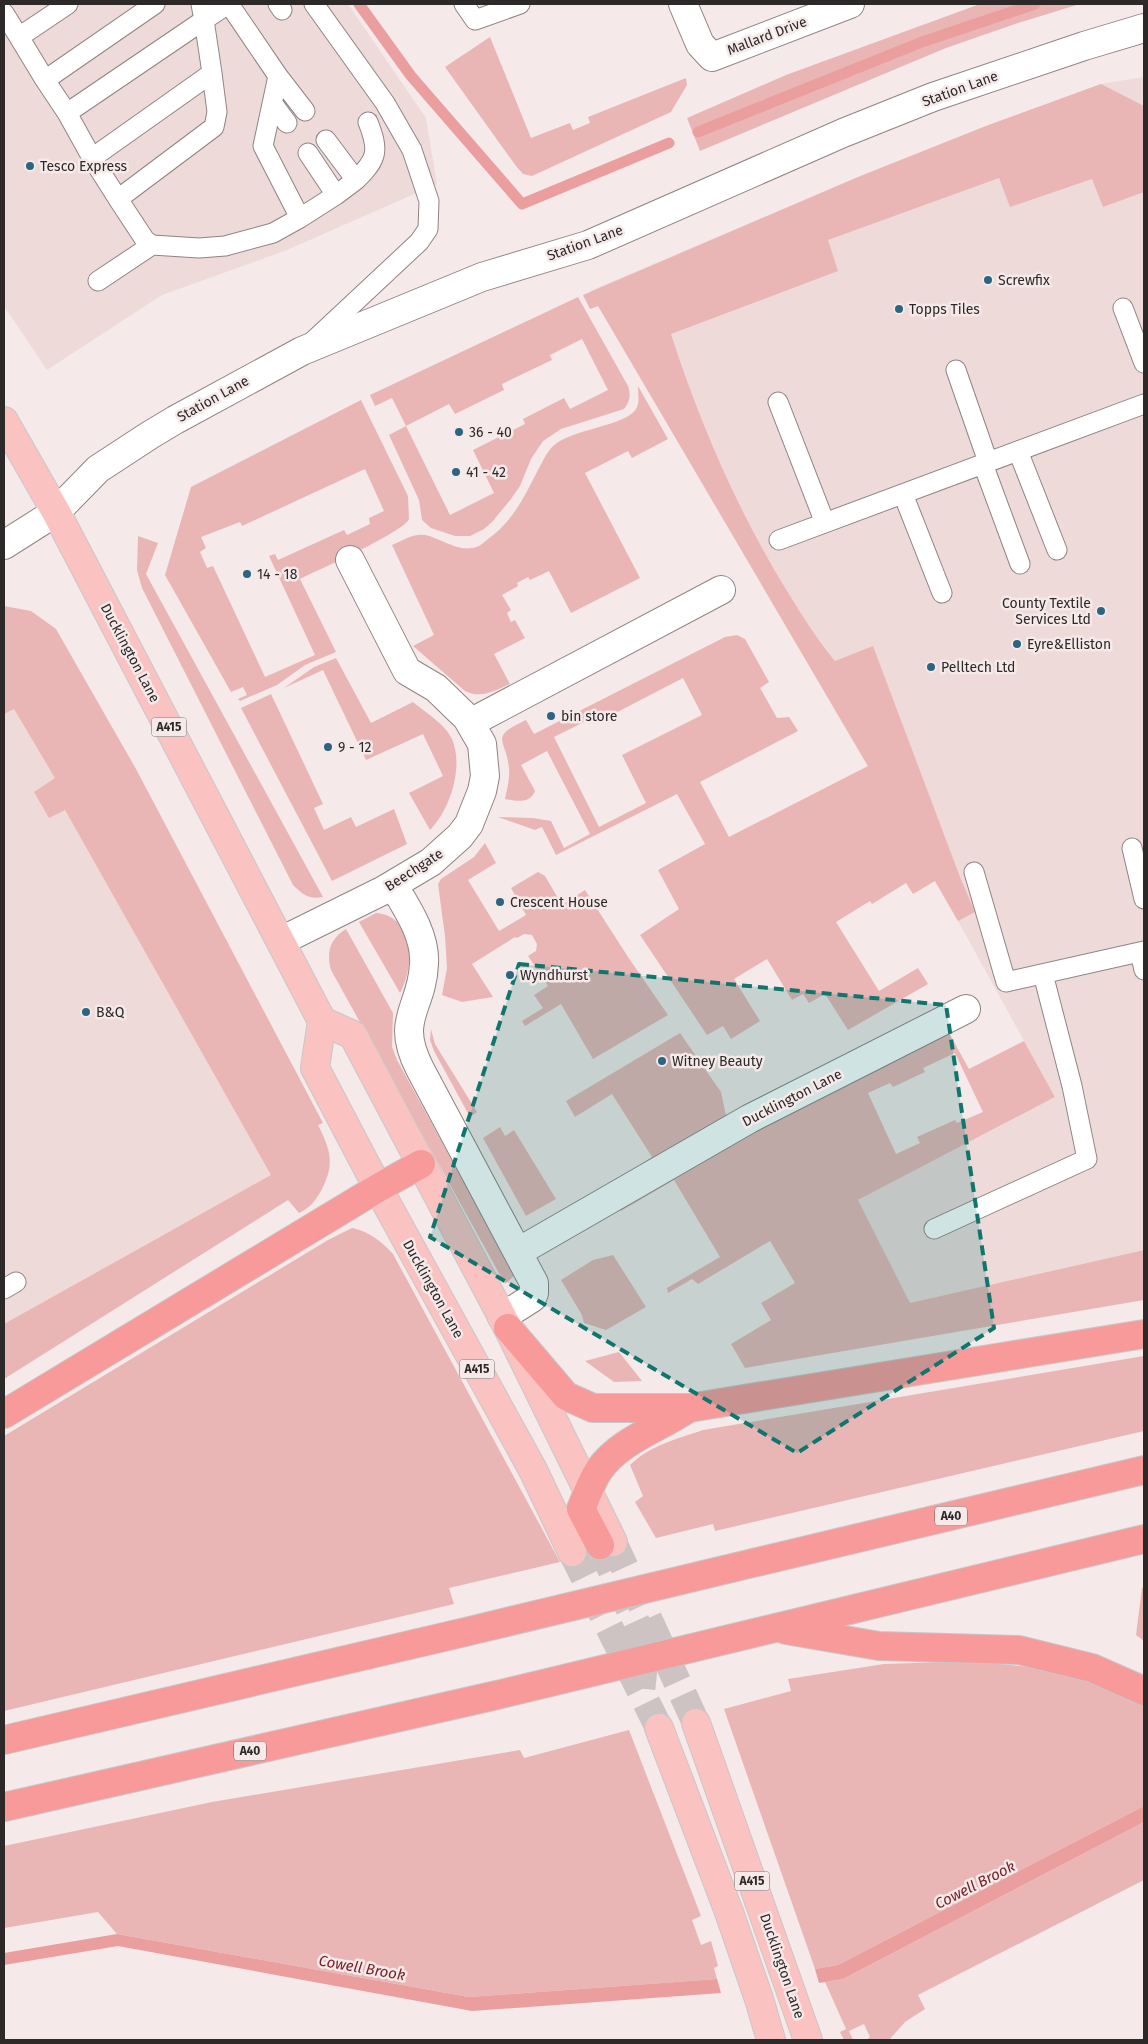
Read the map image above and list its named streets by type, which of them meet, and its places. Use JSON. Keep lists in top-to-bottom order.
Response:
{
  "streets": {
    "highway": ["A40"],
    "main road": ["Ducklington Lane", "A415"],
    "street": ["Mallard Drive", "Station Lane", "Beechgate"]
  },
  "crossings": [
    ["Station Lane", "Ducklington Lane"],
    ["Ducklington Lane", "Beechgate"]
  ],
  "water": ["Cowell Brook"],
  "places": [
    "Tesco Express",
    "Screwfix",
    "Topps Tiles",
    "36 - 40",
    "41 - 42",
    "14 - 18",
    "County Textile Services Ltd",
    "Eyre&Elliston",
    "Pelltech Ltd",
    "bin store",
    "9 - 12",
    "Crescent House",
    "Wyndhurst",
    "B&Q",
    "Witney Beauty"
  ]
}
